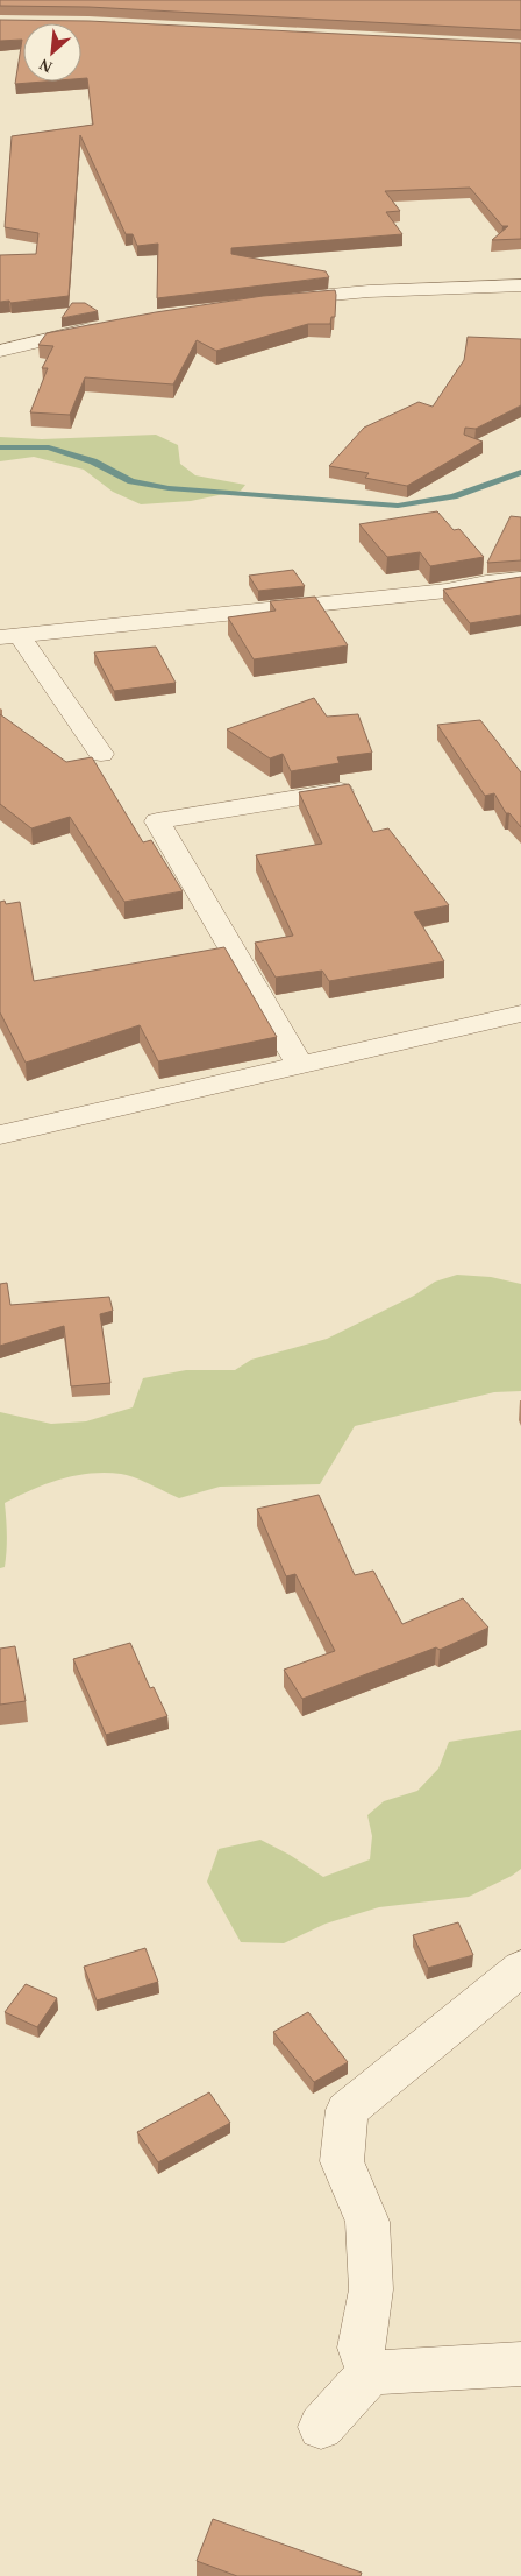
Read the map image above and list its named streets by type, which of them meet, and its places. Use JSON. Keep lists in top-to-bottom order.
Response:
{
  "north": "bottom left"
}
